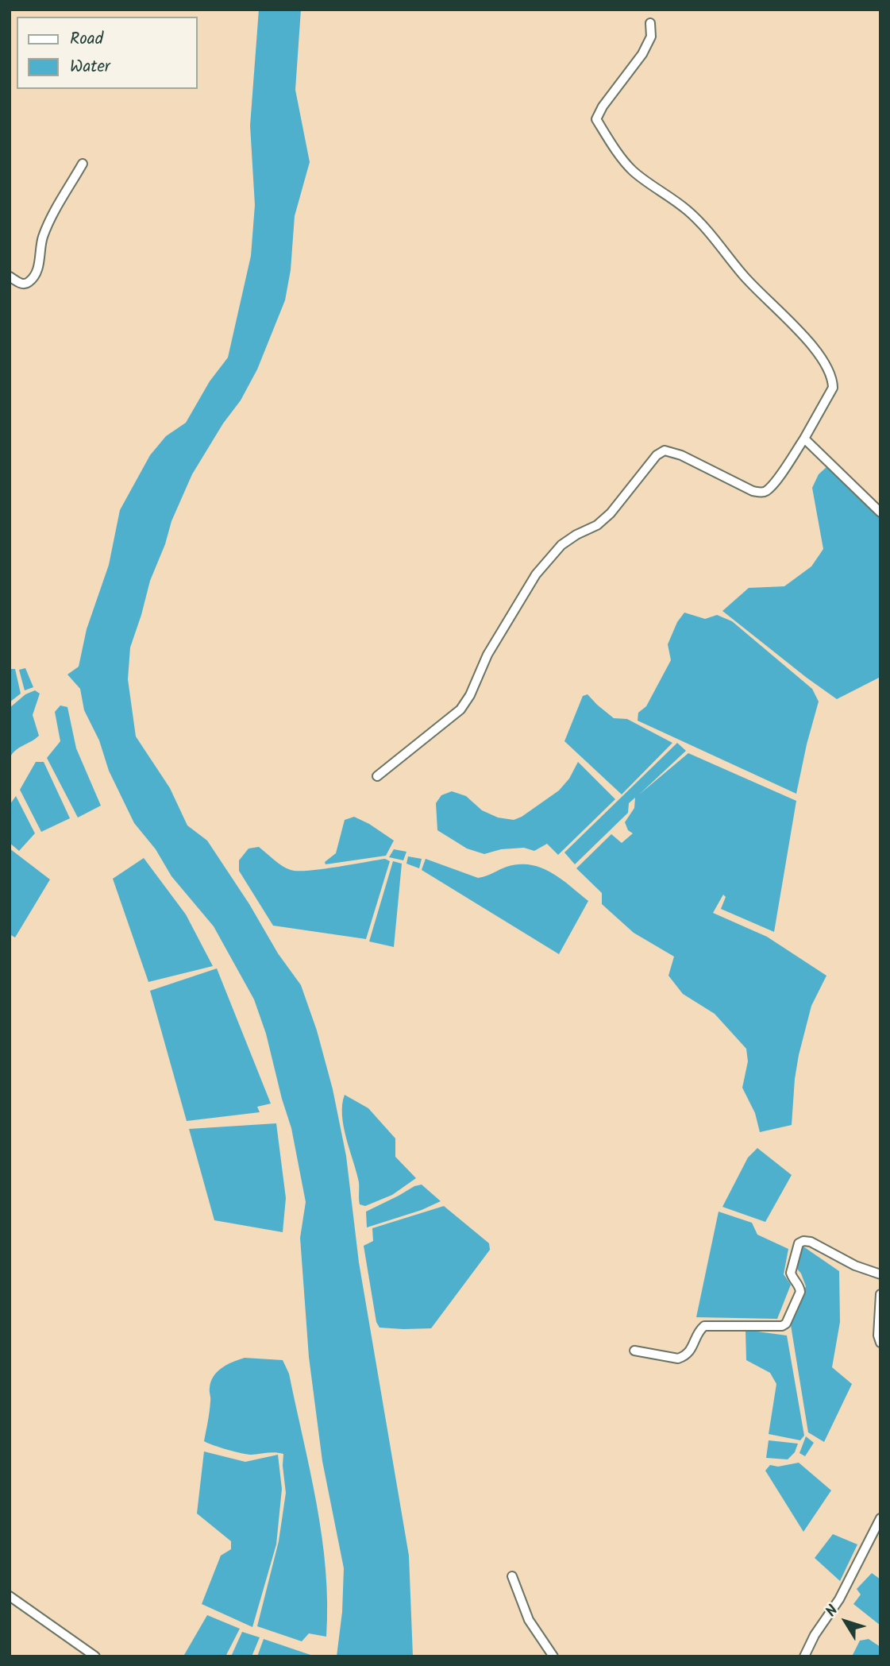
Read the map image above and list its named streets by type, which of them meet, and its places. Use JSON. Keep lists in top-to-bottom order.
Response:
{
  "legend": ["Road", "Water"],
  "north": "top left"
}
